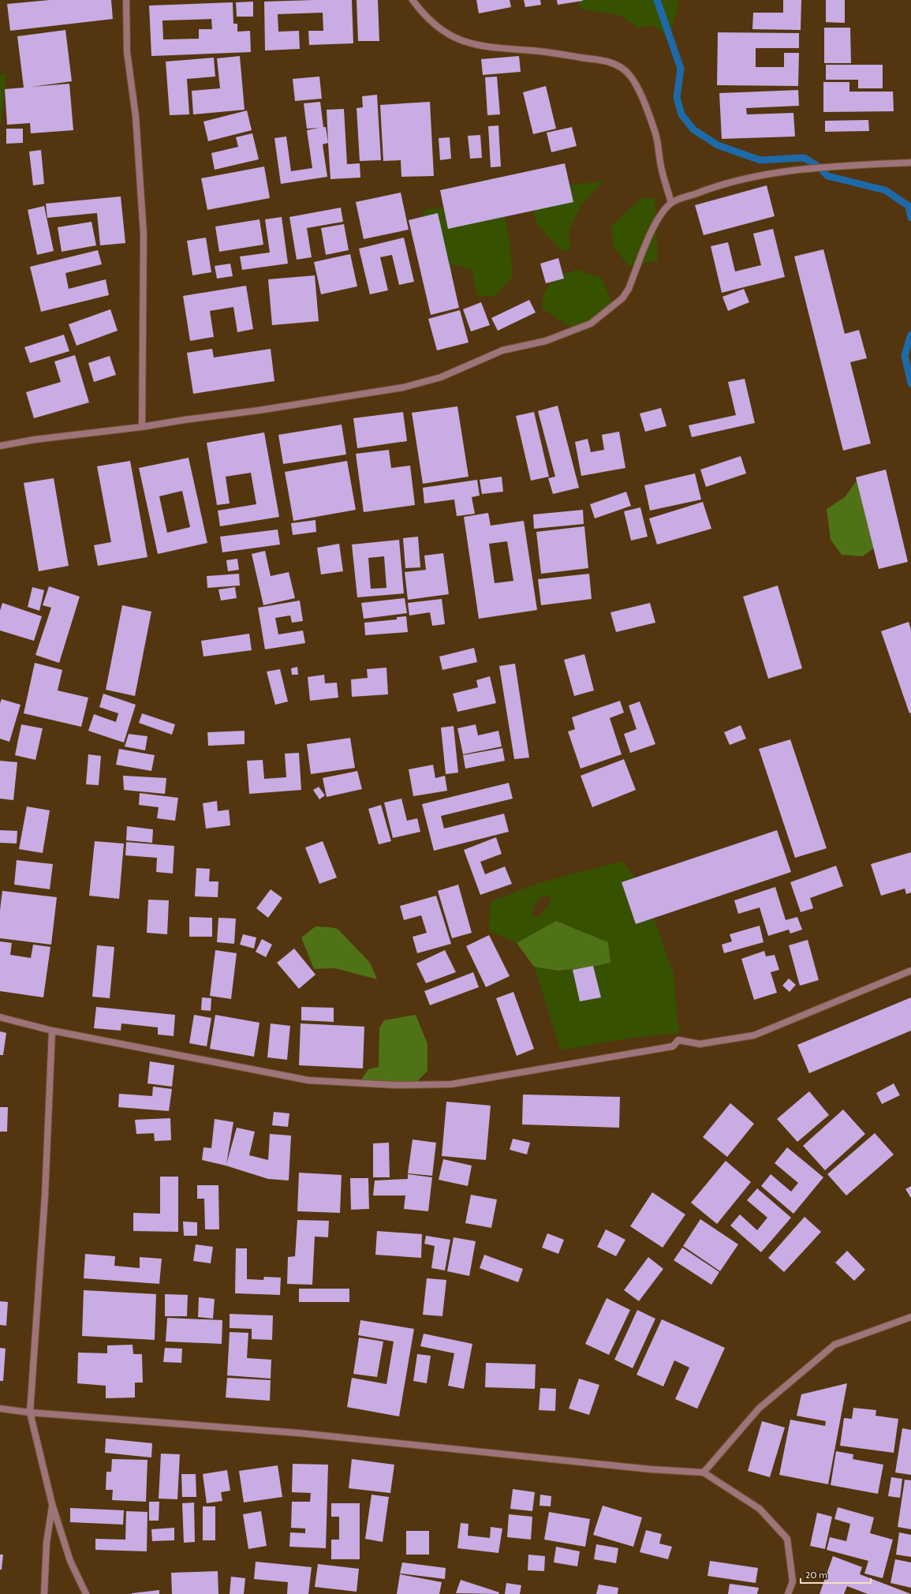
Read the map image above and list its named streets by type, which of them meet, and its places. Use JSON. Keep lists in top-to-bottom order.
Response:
{
  "scale_bar": "20 m"
}
